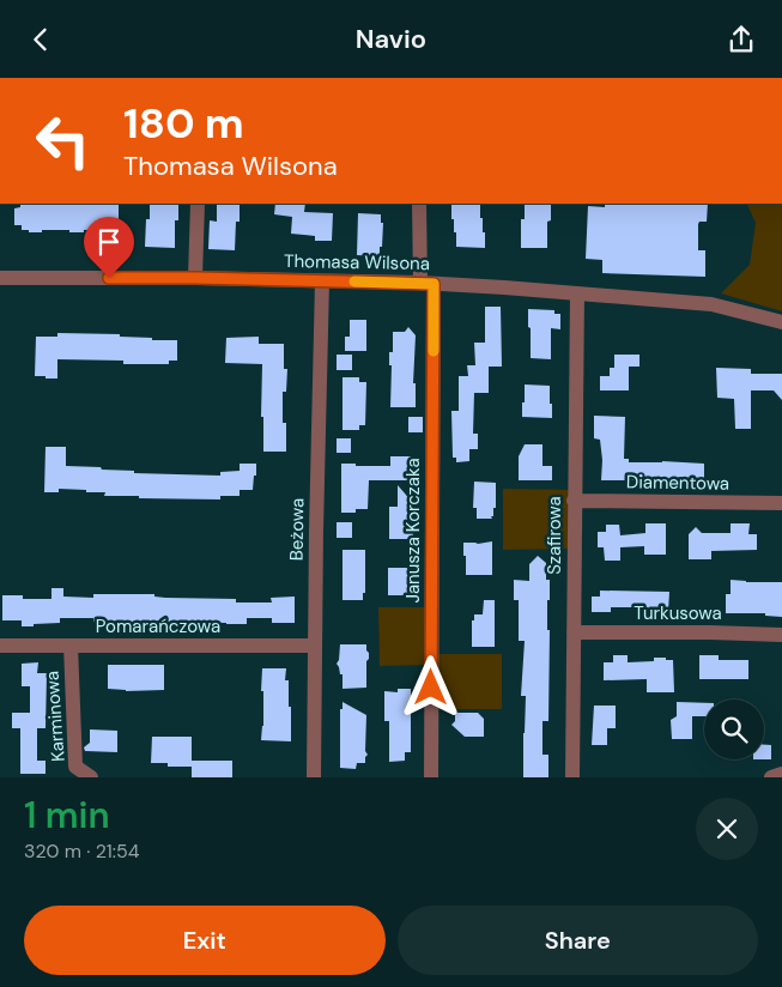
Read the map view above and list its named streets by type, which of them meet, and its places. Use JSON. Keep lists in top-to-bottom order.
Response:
{
  "streets": {
    "street": [
      "Thomasa Wilsona",
      "Diamentowa",
      "Beżowa",
      "Janusza Korczaka",
      "Szafirowa",
      "Turkusowa",
      "Pomarańczowa",
      "Karminowa"
    ]
  },
  "crossings": [
    ["Thomasa Wilsona", "Beżowa"],
    ["Thomasa Wilsona", "Janusza Korczaka"],
    ["Thomasa Wilsona", "Szafirowa"],
    ["Diamentowa", "Szafirowa"],
    ["Beżowa", "Pomarańczowa"],
    ["Szafirowa", "Turkusowa"],
    ["Pomarańczowa", "Karminowa"]
  ],
  "page": {
    "header": "Navio",
    "turn": ["180 m", "Thomasa Wilsona"],
    "heading": ["1 min", "320 m · 21:54"],
    "buttons": ["Exit", "Share"]
  }
}
